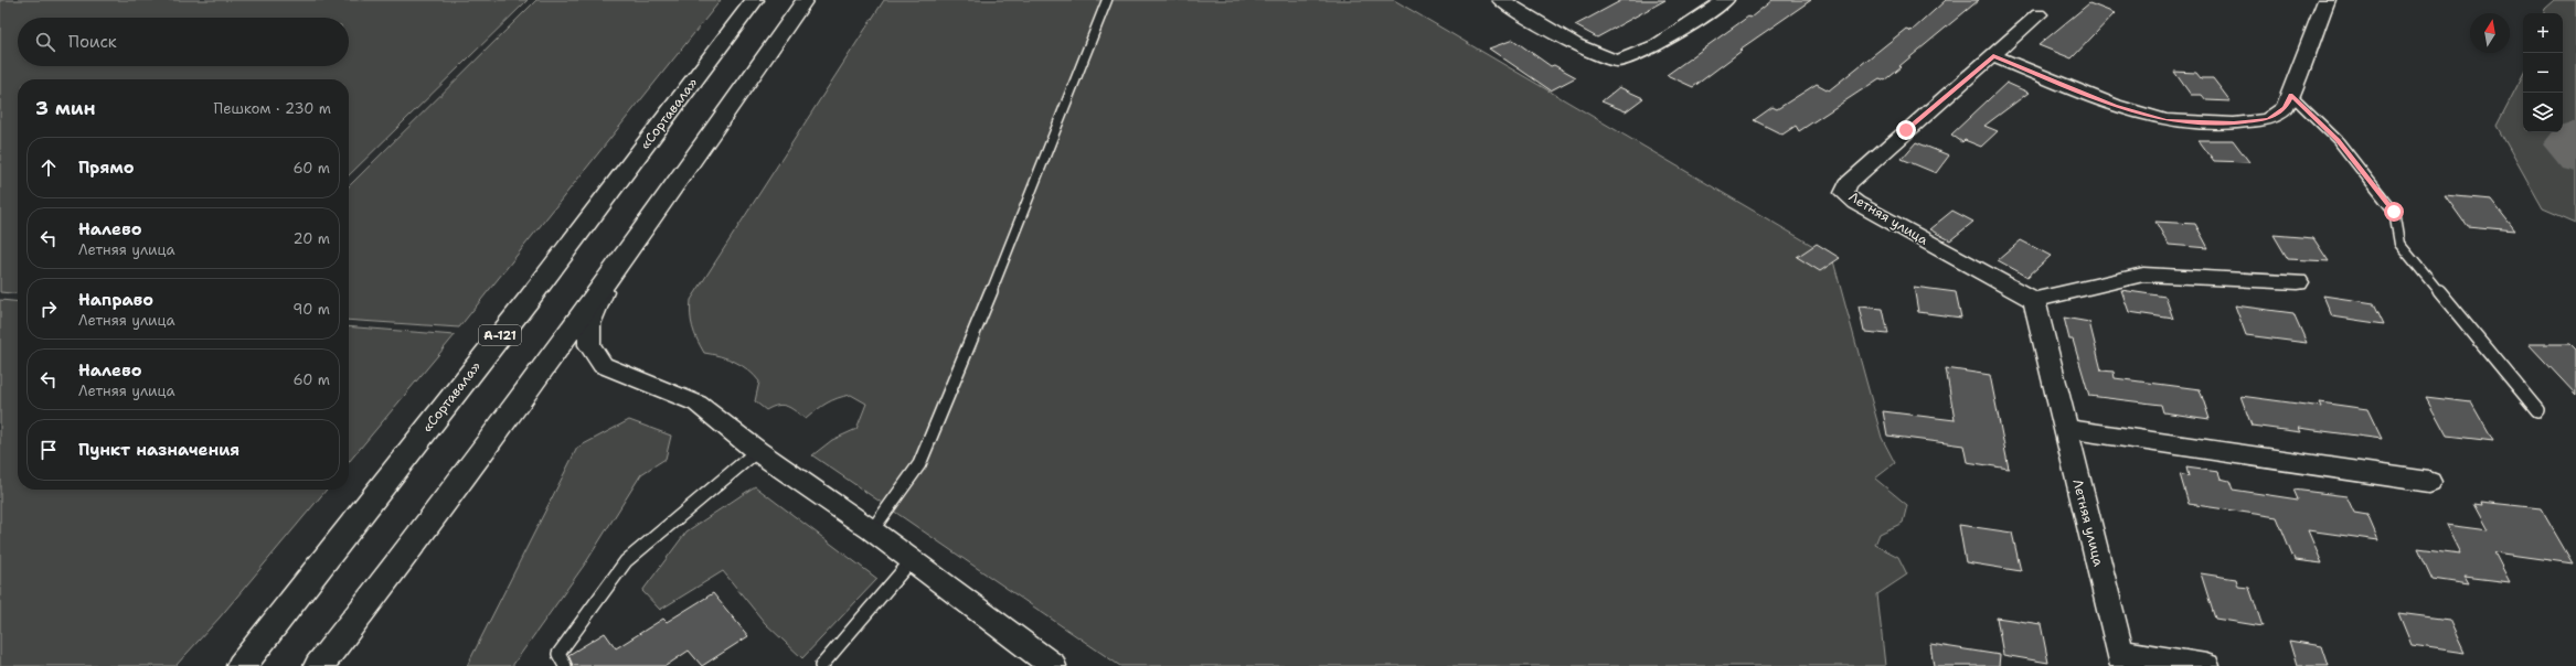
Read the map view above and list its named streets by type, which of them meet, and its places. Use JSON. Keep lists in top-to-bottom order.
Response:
{
  "streets": {
    "highway": ["«Сортавала»", "А-121"],
    "street": ["Летняя улица"]
  },
  "north": "top",
  "page": {
    "map_buttons": ["+", "−"],
    "search": "Поиск",
    "heading": ["3 мин", "Пешком · 230 m"],
    "list": [
      ["Прямо", "60 m"],
      ["Налево", "Летняя улица", "20 m"],
      ["Направо", "Летняя улица", "90 m"],
      ["Налево", "Летняя улица", "60 m"],
      "Пункт назначения"
    ]
  }
}
